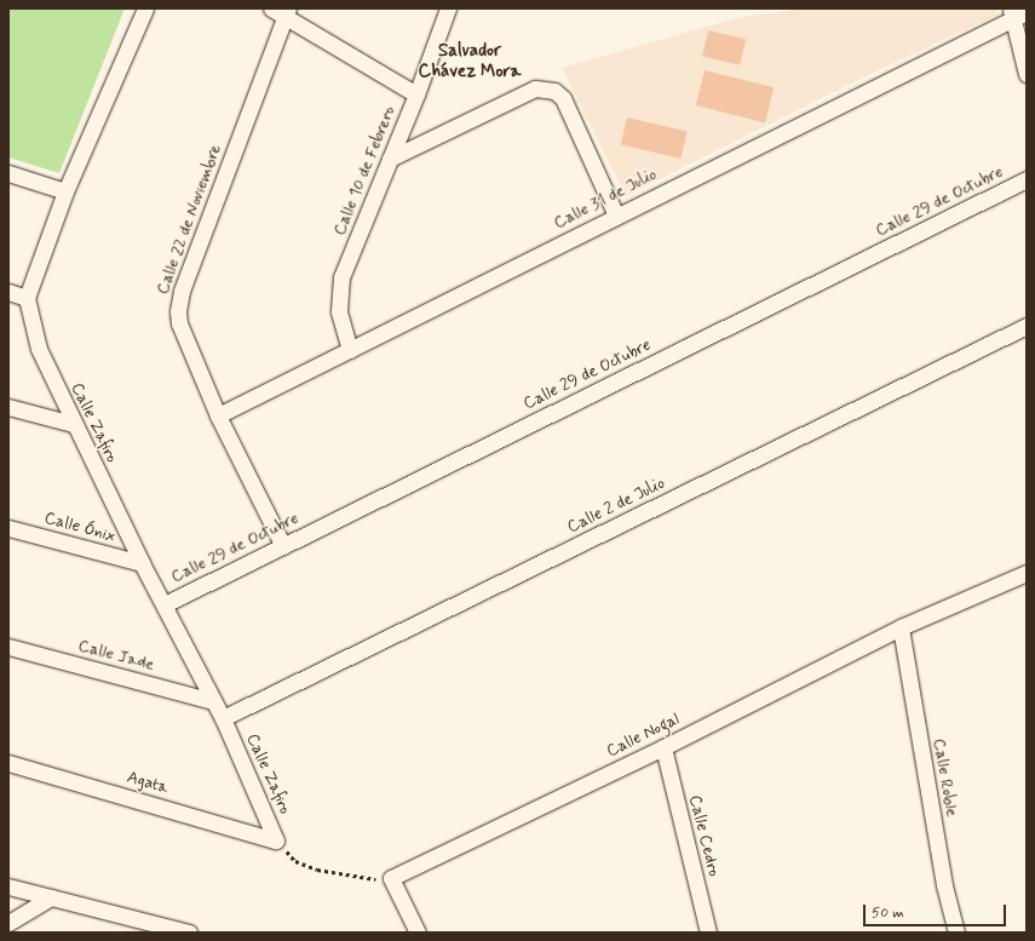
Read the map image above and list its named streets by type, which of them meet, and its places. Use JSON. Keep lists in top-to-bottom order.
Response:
{
  "streets": {
    "street": [
      "Calle 10 de Febrero",
      "Calle 31 de Julio",
      "Calle 29 de Octubre",
      "Calle 22 de Noviembre",
      "Calle Zafiro",
      "Calle 2 de Julio",
      "Calle Ónix",
      "Calle Jade",
      "Calle Nogal",
      "Calle Roble",
      "Agata",
      "Calle Cedro"
    ]
  },
  "crossings": [
    ["Calle 10 de Febrero", "Calle 31 de Julio"],
    ["Calle 31 de Julio", "Calle 22 de Noviembre"],
    ["Calle 29 de Octubre", "Calle 22 de Noviembre"],
    ["Calle 29 de Octubre", "Calle Zafiro"],
    ["Calle Zafiro", "Calle 2 de Julio"],
    ["Calle Zafiro", "Calle Ónix"],
    ["Calle Zafiro", "Calle Jade"],
    ["Calle Zafiro", "Agata"],
    ["Calle Nogal", "Calle Roble"],
    ["Calle Nogal", "Calle Cedro"]
  ],
  "districts": ["Salvador Chávez Mora"],
  "scale_bar": "50 m"
}
